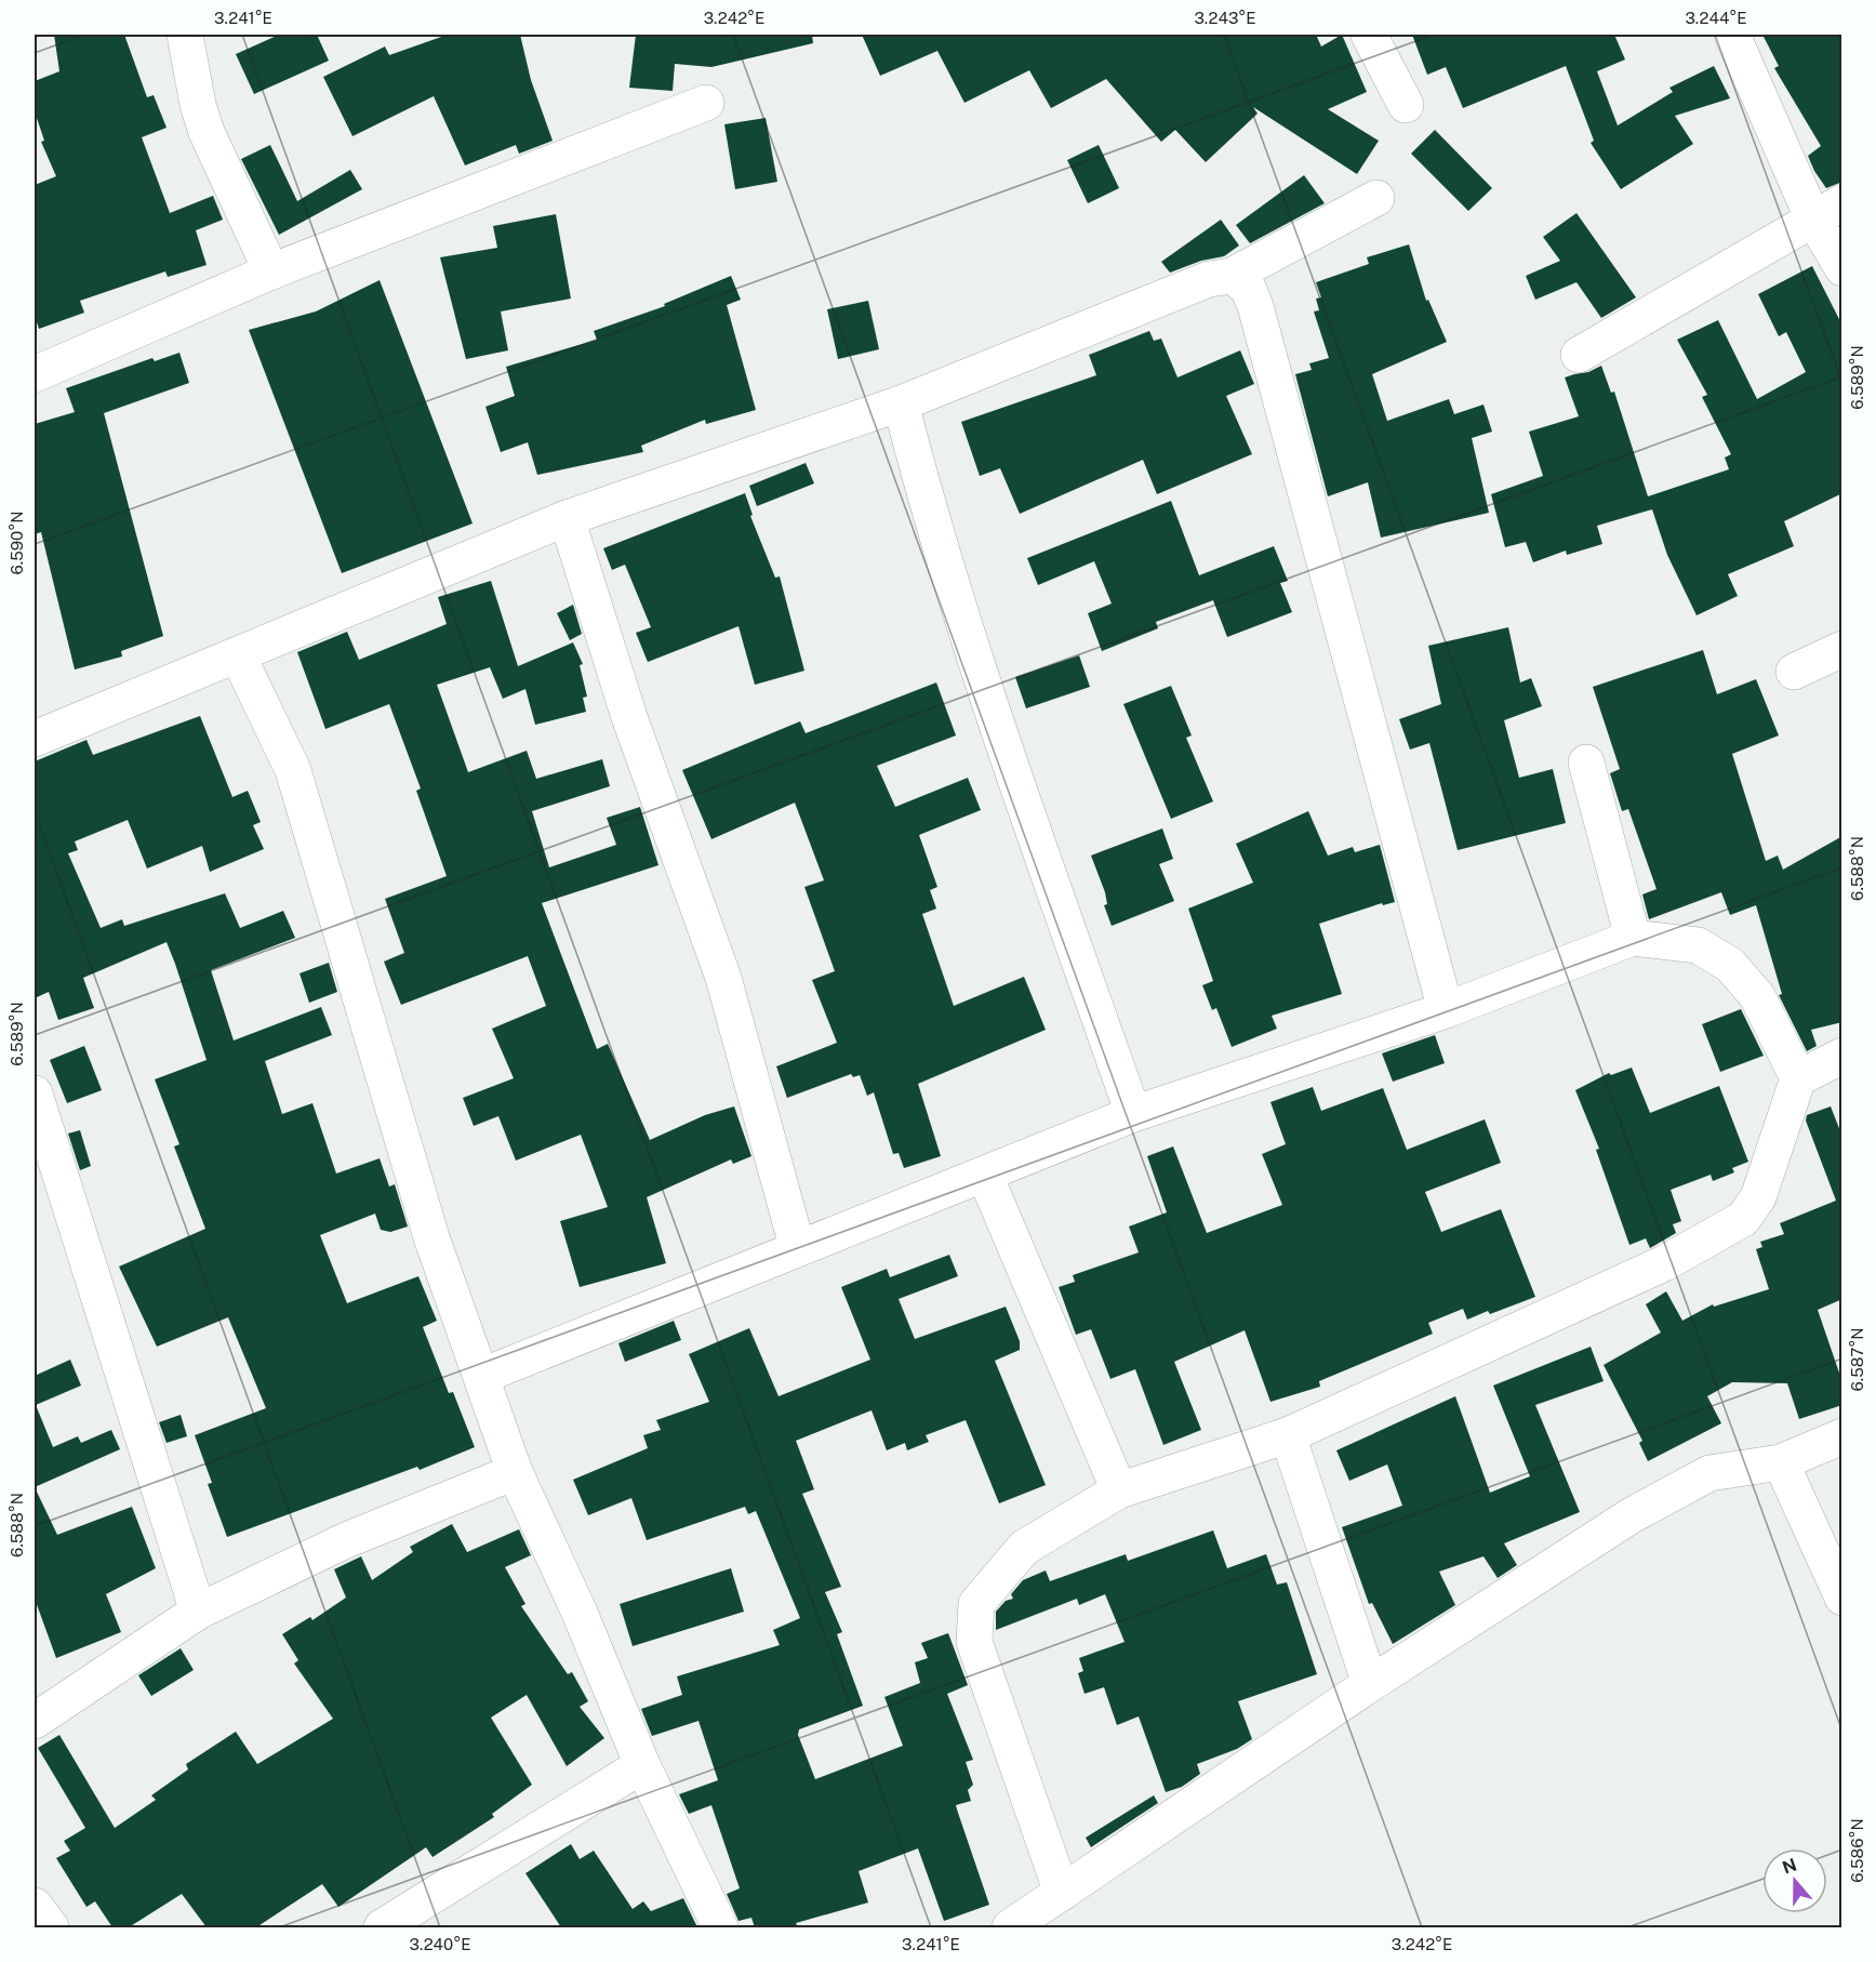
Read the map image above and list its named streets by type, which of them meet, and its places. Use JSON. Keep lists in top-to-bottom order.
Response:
{
  "north": "top",
  "coordinates": [
    "3.241°E",
    "3.242°E",
    "3.243°E",
    "3.244°E",
    "6.589°N",
    "6.590°N",
    "6.588°N",
    "6.587°N",
    "6.586°N",
    "3.240°E"
  ]
}
